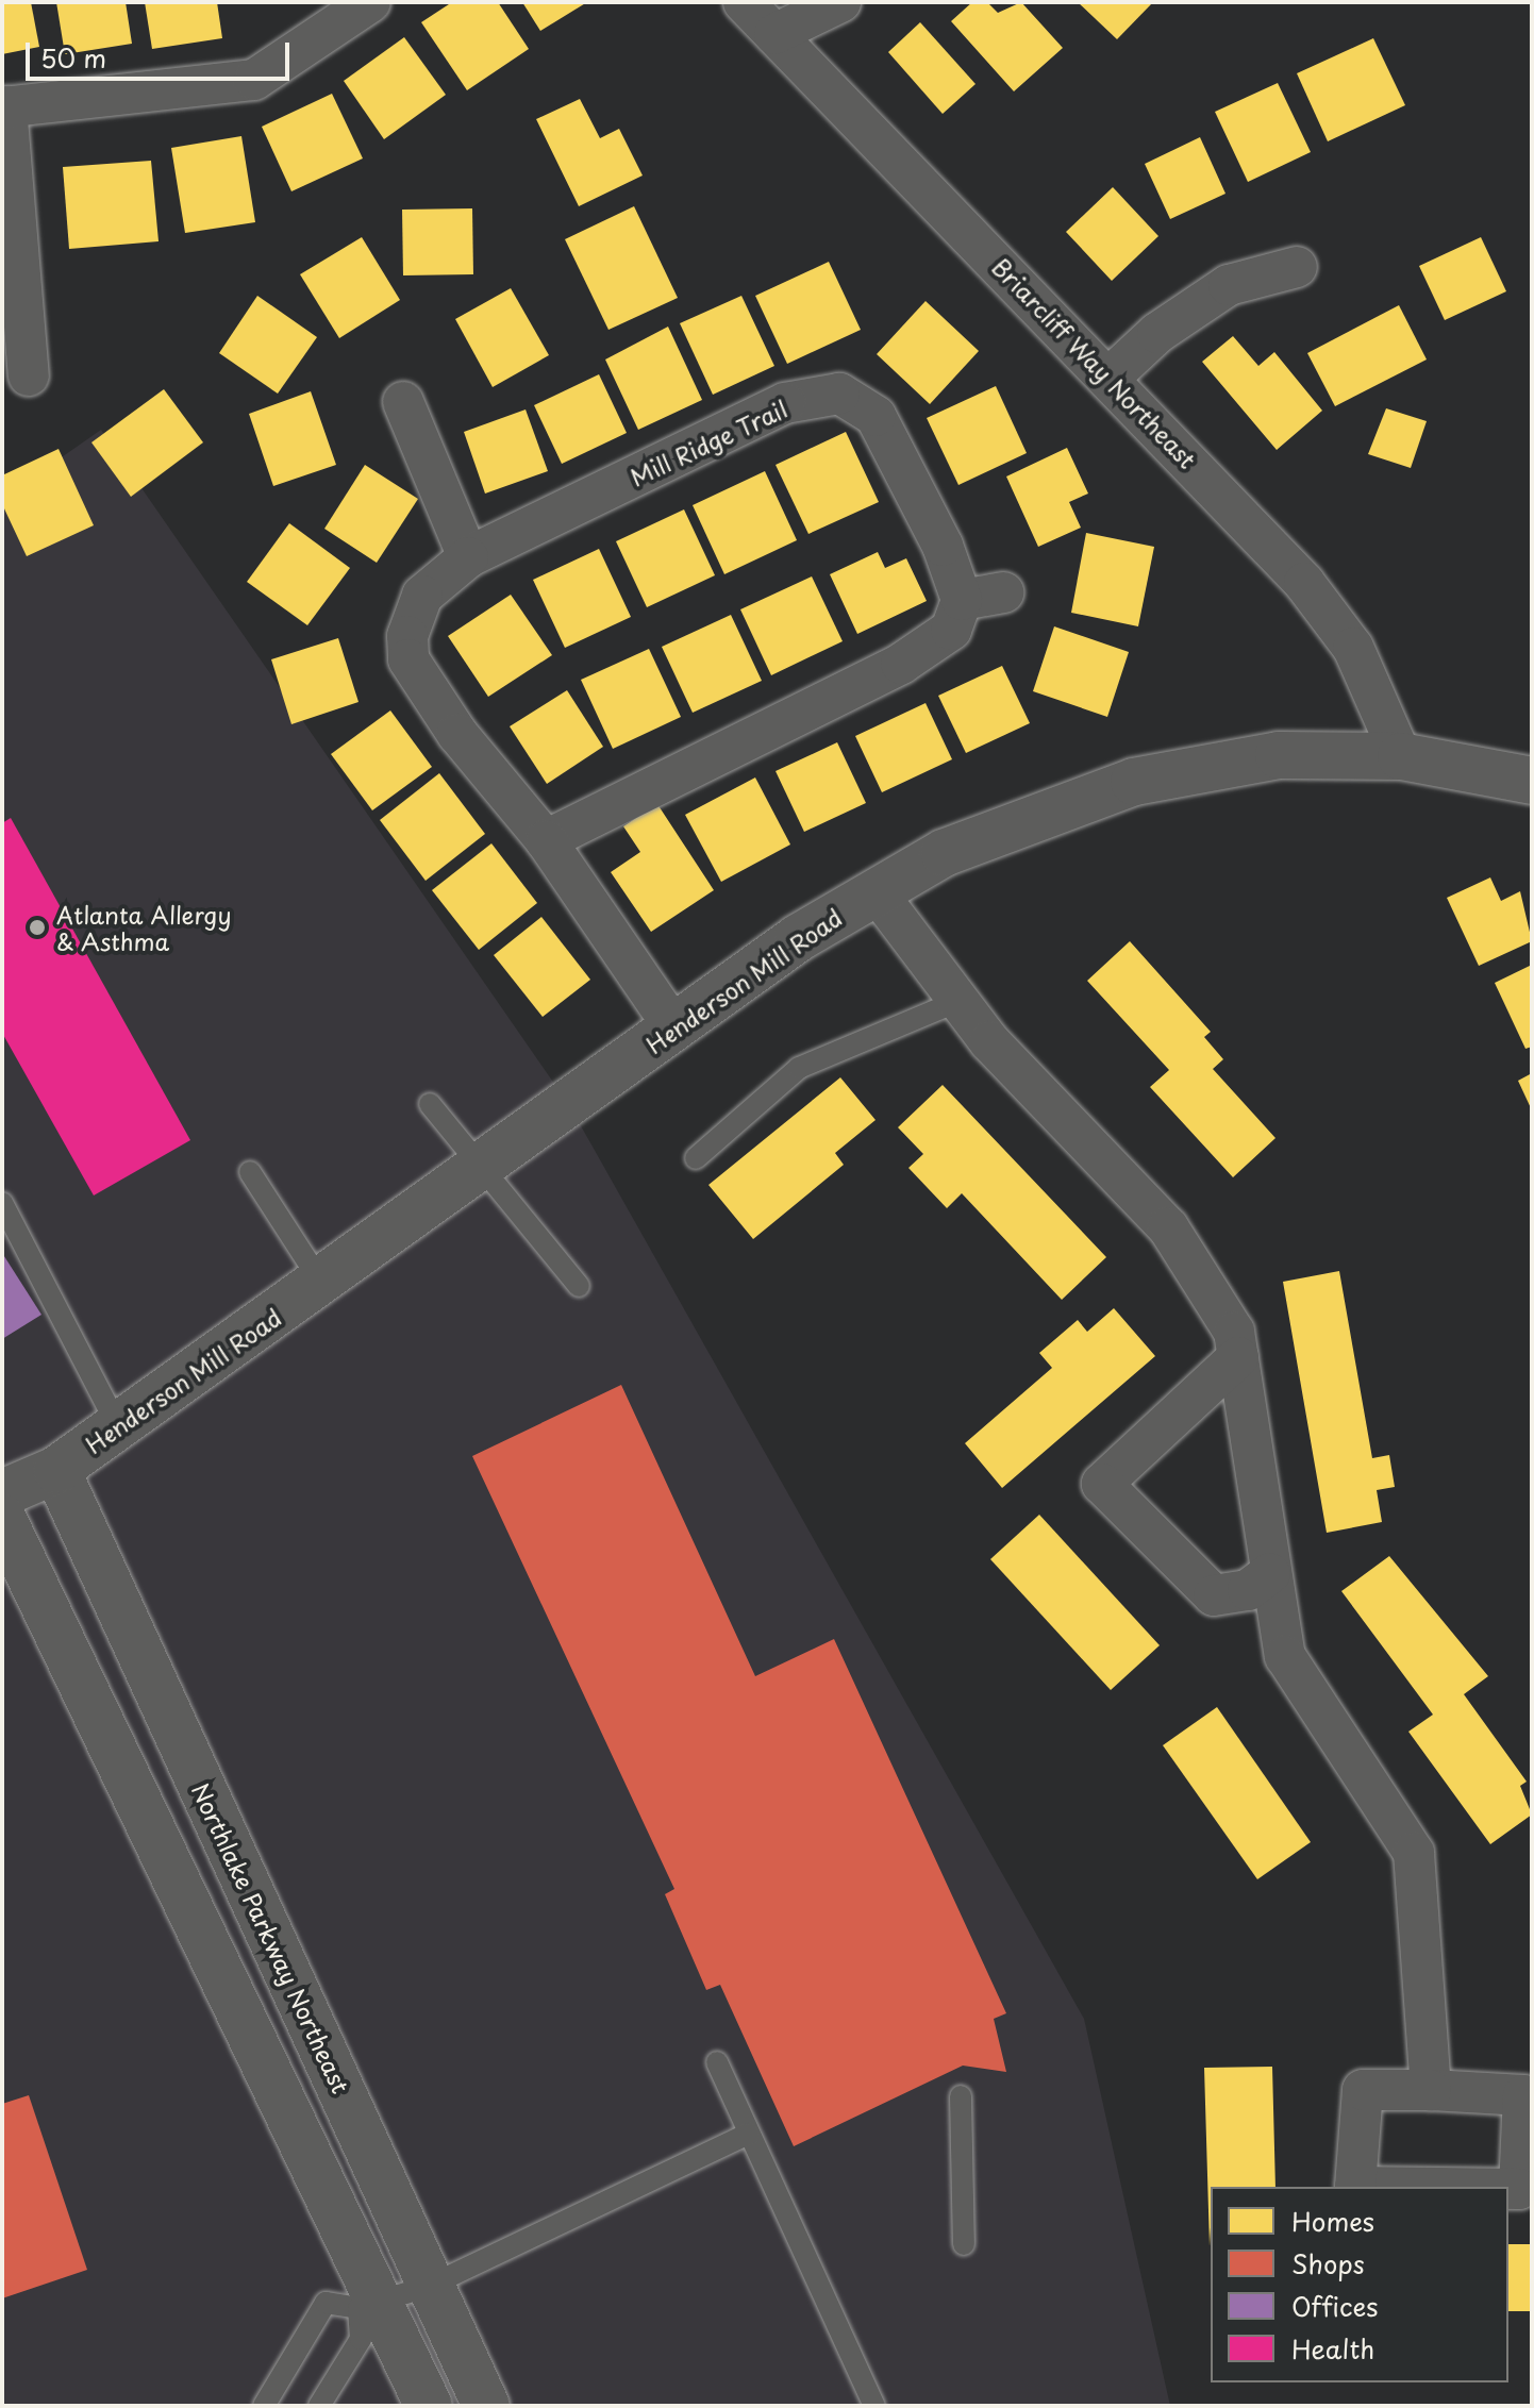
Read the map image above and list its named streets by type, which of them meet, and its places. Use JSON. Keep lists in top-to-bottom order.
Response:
{
  "streets": {
    "street": [
      "Briarcliff Way Northeast",
      "Mill Ridge Trail",
      "Henderson Mill Road",
      "Northlake Parkway Northeast"
    ]
  },
  "crossings": [
    ["Briarcliff Way Northeast", "Henderson Mill Road"],
    ["Mill Ridge Trail", "Henderson Mill Road"],
    ["Henderson Mill Road", "Northlake Parkway Northeast"]
  ],
  "places": ["Atlanta Allergy & Asthma"],
  "legend": [
    "Homes",
    "Shops",
    "Offices",
    "Health"
  ],
  "scale_bar": "50 m"
}
